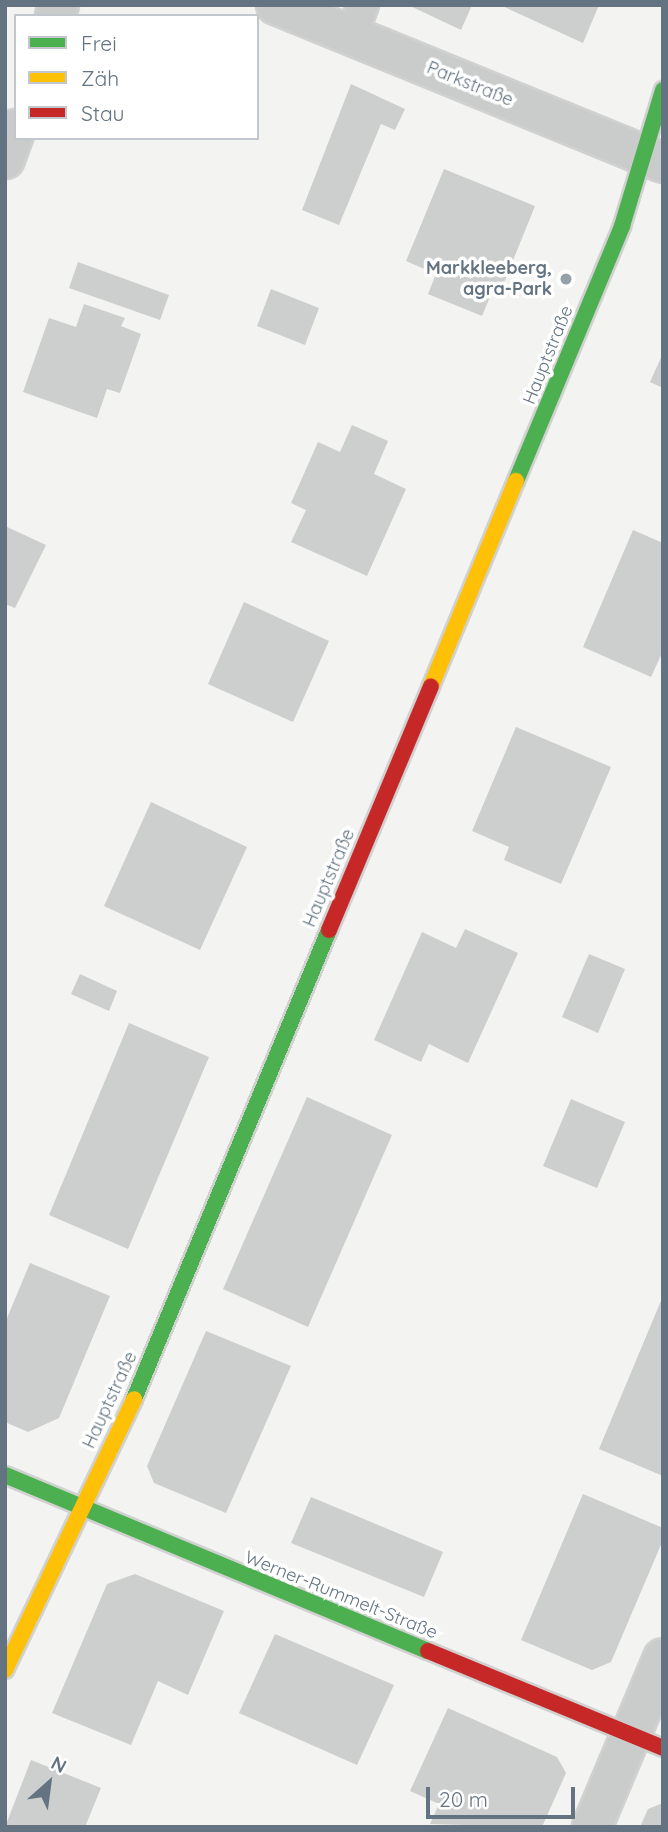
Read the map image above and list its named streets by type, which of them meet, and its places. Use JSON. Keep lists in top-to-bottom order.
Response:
{
  "streets": {
    "main road": ["Hauptstraße", "Werner-Rummelt-Straße"],
    "street": ["Parkstraße"]
  },
  "crossings": [
    ["Parkstraße", "Hauptstraße"],
    ["Hauptstraße", "Werner-Rummelt-Straße"]
  ],
  "places": ["Markkleeberg, agra-Park"],
  "legend": ["Frei", "Zäh", "Stau"],
  "scale_bar": "20 m",
  "north": "top right"
}
